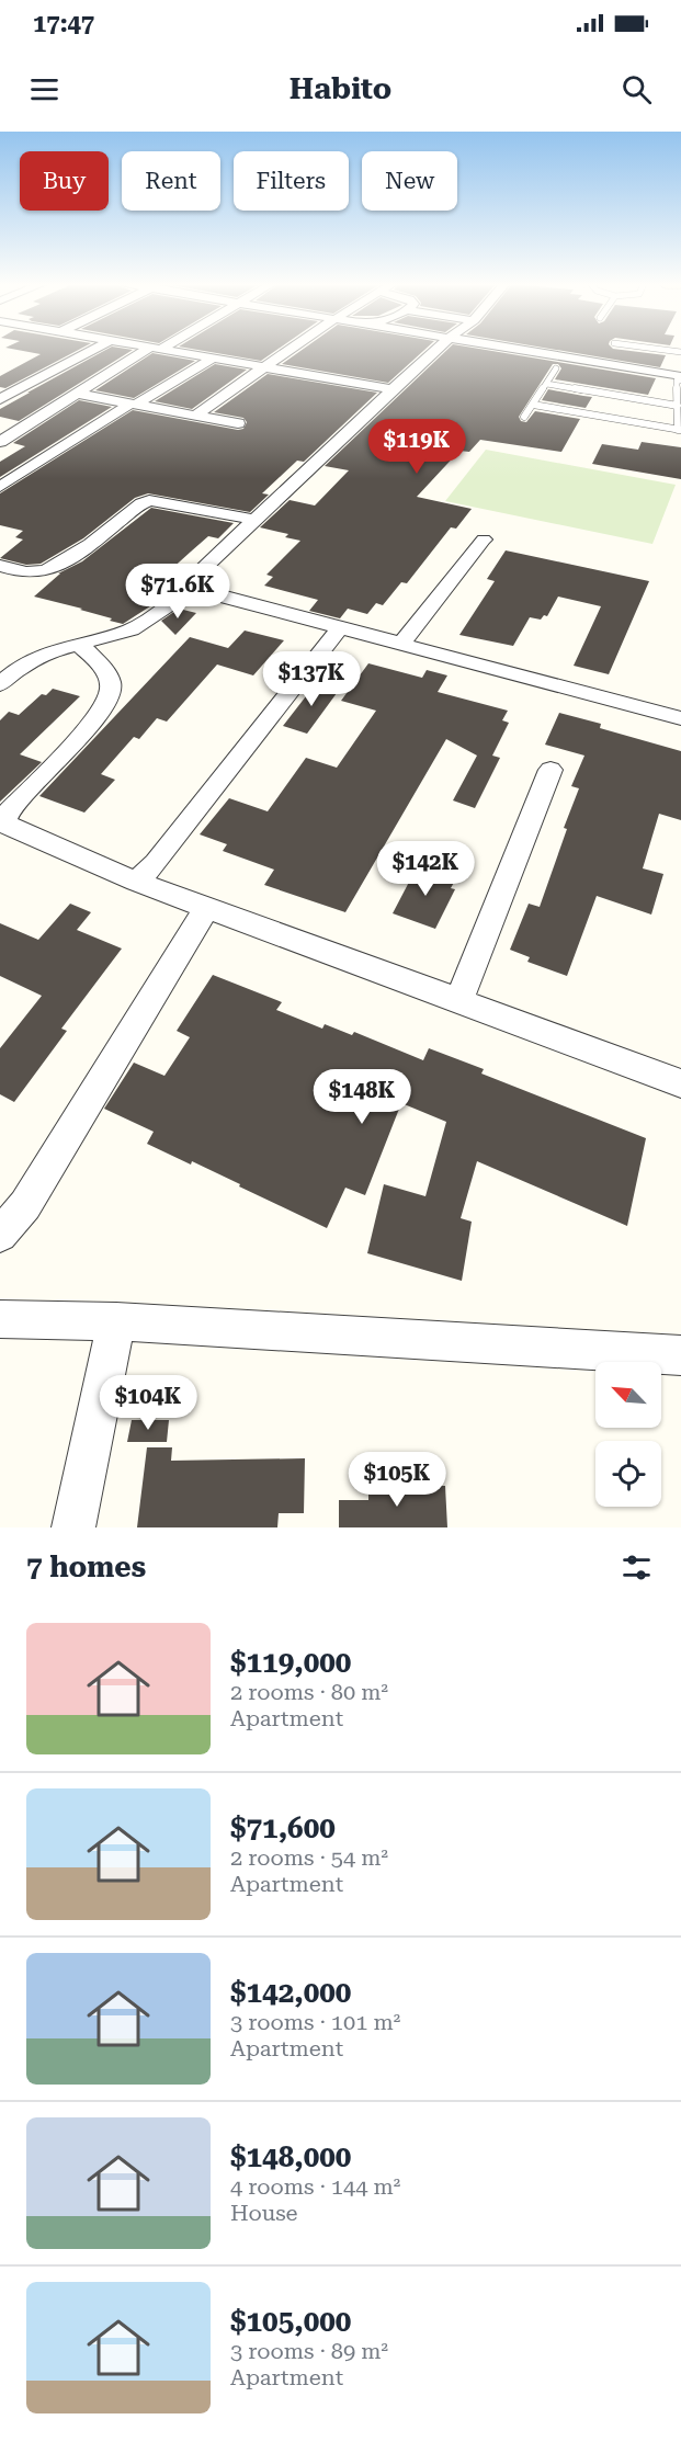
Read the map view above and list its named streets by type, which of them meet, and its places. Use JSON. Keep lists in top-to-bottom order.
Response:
{
  "north": "top left",
  "page": {
    "status": "17:47",
    "header": "Habito",
    "chip": [
      "Buy",
      "Rent",
      "Filters",
      "New"
    ],
    "price": [
      "$119K",
      "$71.6K",
      "$137K",
      "$142K",
      "$148K",
      "$104K",
      "$105K"
    ],
    "heading": "7 homes",
    "list": [
      {
        "name": "$119,000",
        "note": "2 rooms · 80 m² · Apartment"
      },
      {
        "name": "$71,600",
        "note": "2 rooms · 54 m² · Apartment"
      },
      {
        "name": "$142,000",
        "note": "3 rooms · 101 m² · Apartment"
      },
      {
        "name": "$148,000",
        "note": "4 rooms · 144 m² · House"
      },
      {
        "name": "$105,000",
        "note": "3 rooms · 89 m² · Apartment"
      }
    ]
  }
}
